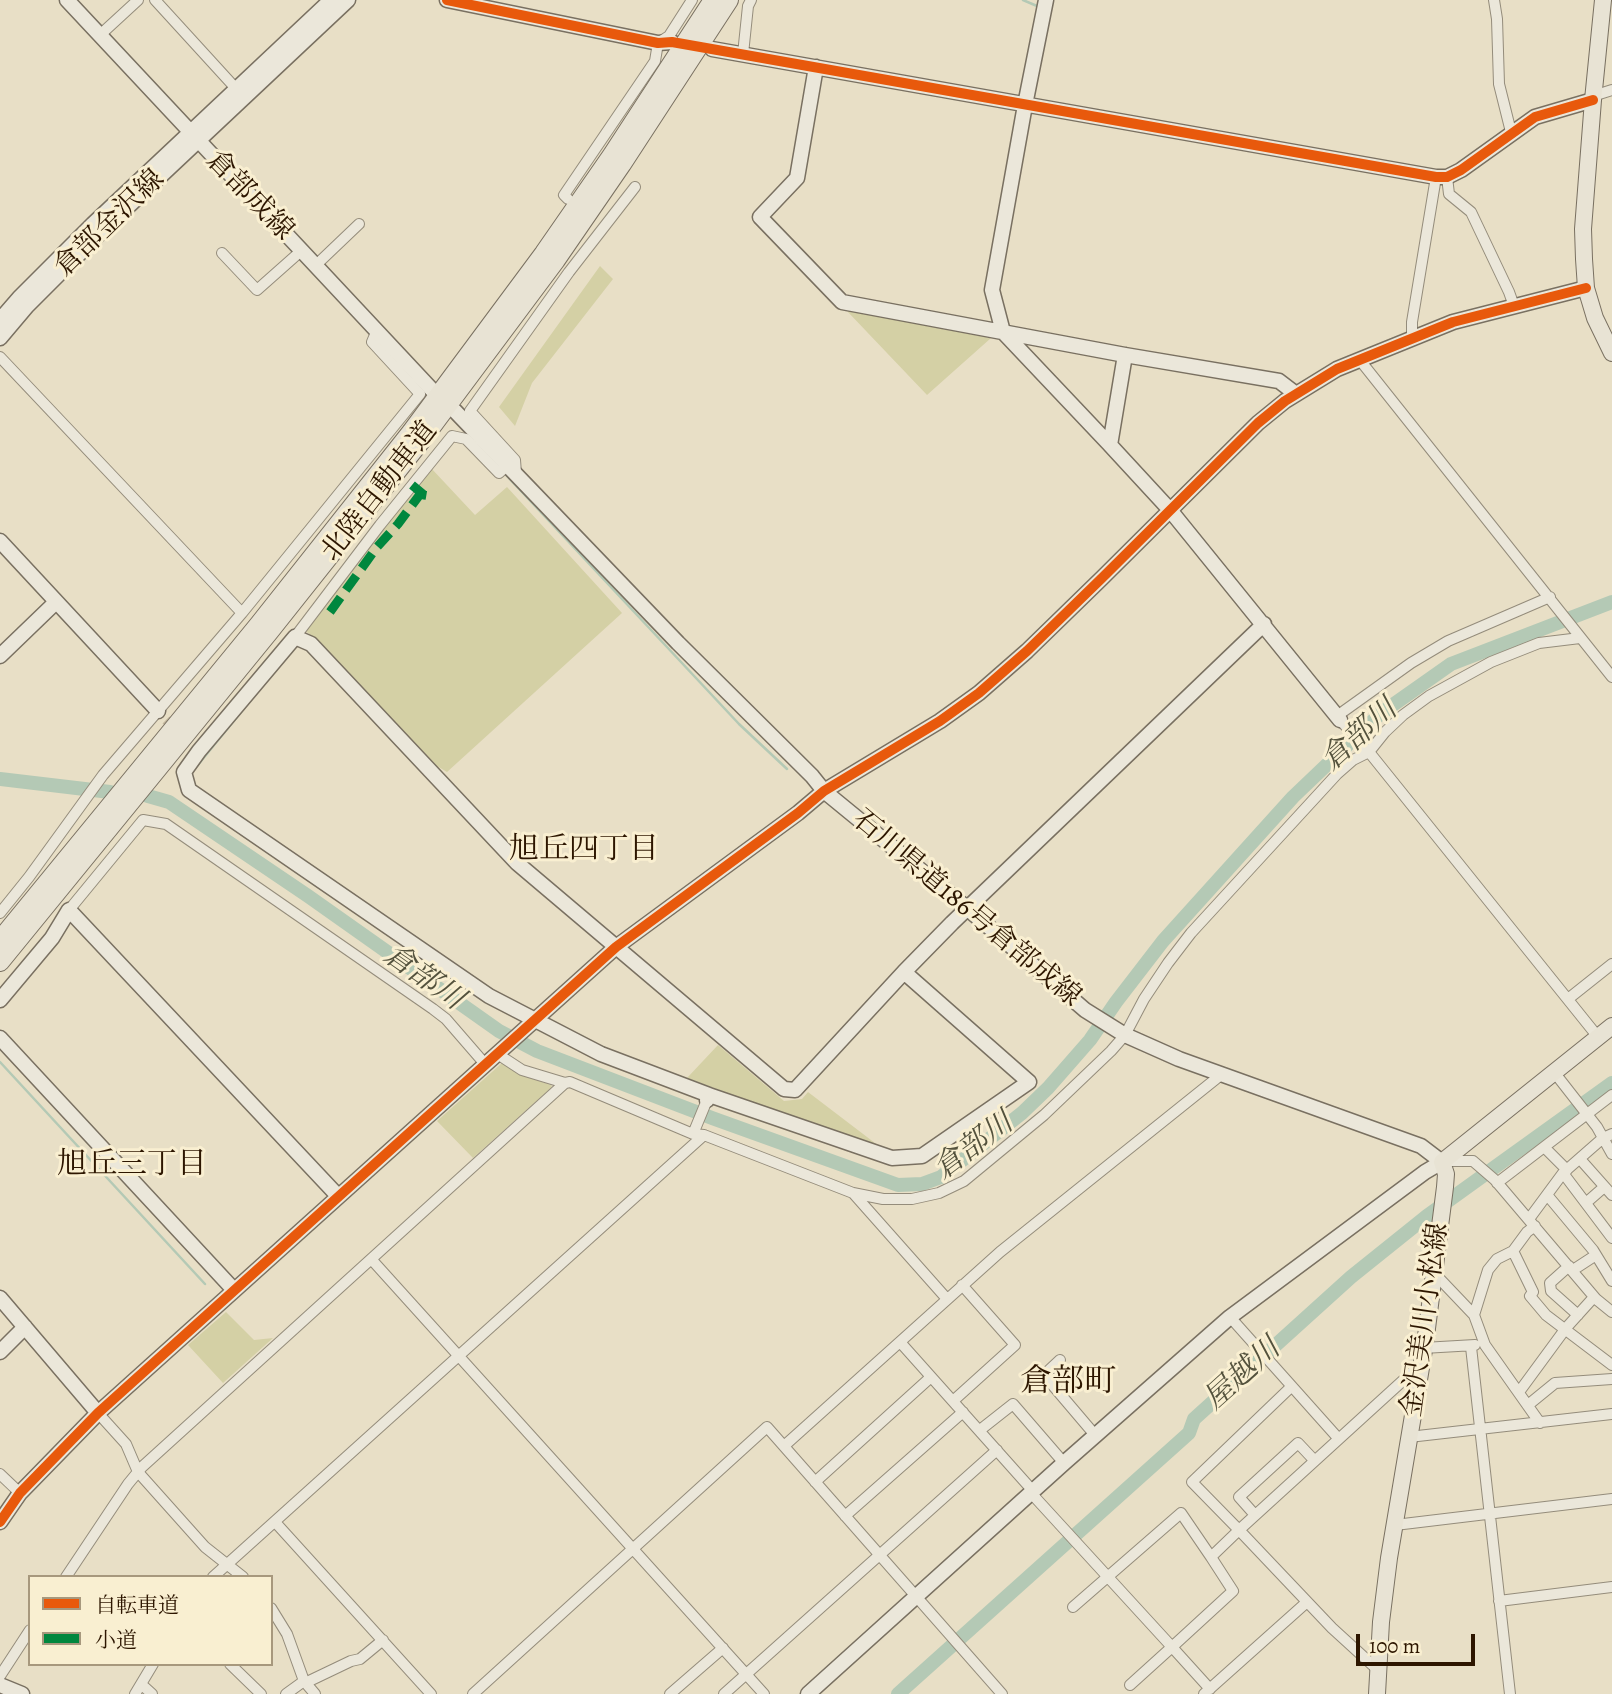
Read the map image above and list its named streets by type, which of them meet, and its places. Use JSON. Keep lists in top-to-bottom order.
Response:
{
  "streets": {
    "highway": ["北陸自動車道"],
    "main road": ["金沢美川小松線"],
    "street": ["倉部成線", "倉部金沢線", "石川県道186号倉部成線"]
  },
  "crossings": [
    ["倉部成線", "倉部金沢線"],
    ["石川県道186号倉部成線", "金沢美川小松線"]
  ],
  "districts": ["旭丘四丁目", "旭丘三丁目", "倉部町"],
  "water": ["倉部川", "屋越川"],
  "legend": ["自転車道", "小道"],
  "scale_bar": "100 m"
}
